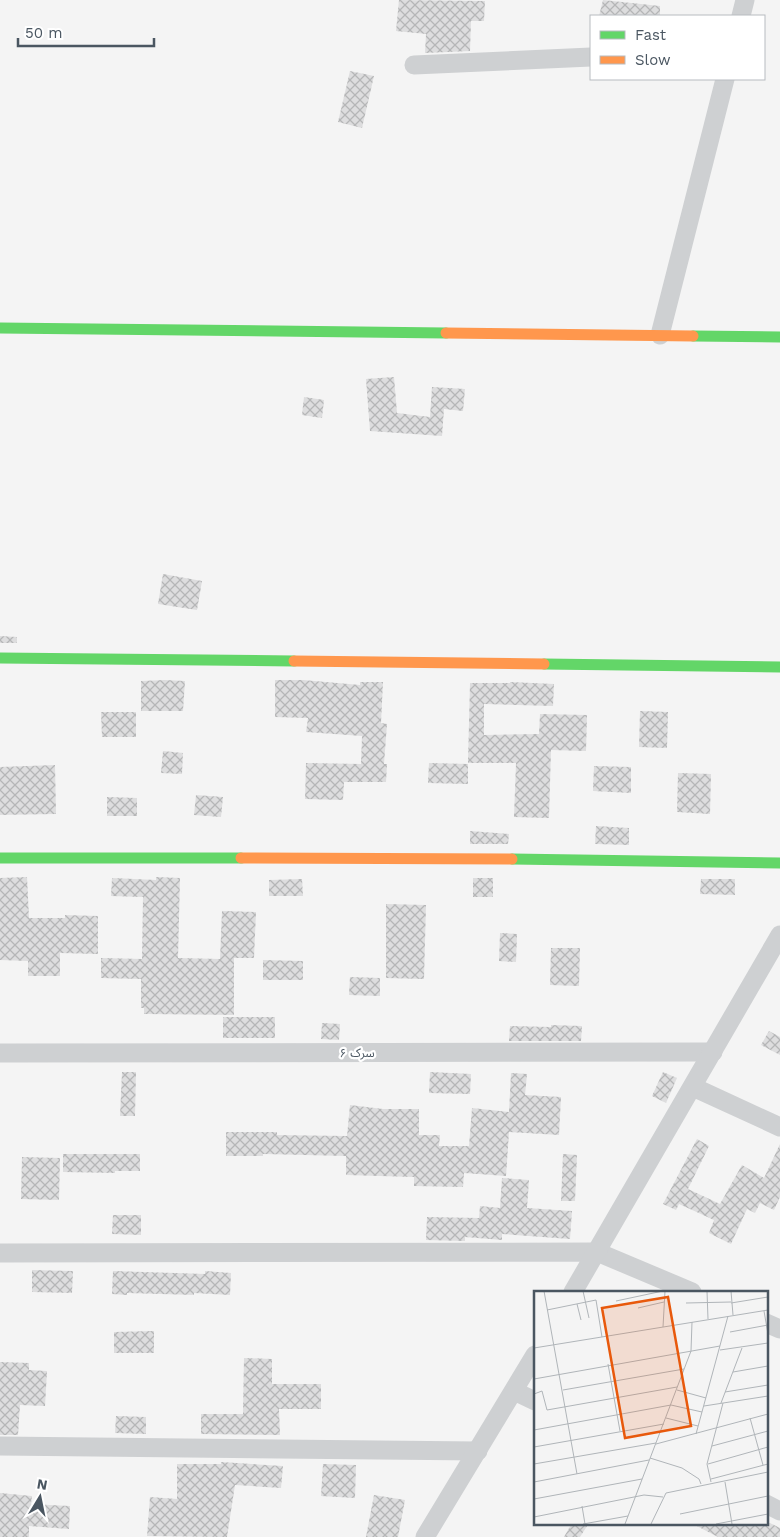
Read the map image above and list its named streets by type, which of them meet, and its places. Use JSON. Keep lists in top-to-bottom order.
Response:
{
  "streets": {
    "street": ["سرک ۶"]
  },
  "legend": ["Fast", "Slow"],
  "scale_bar": "50 m",
  "north": "top"
}
